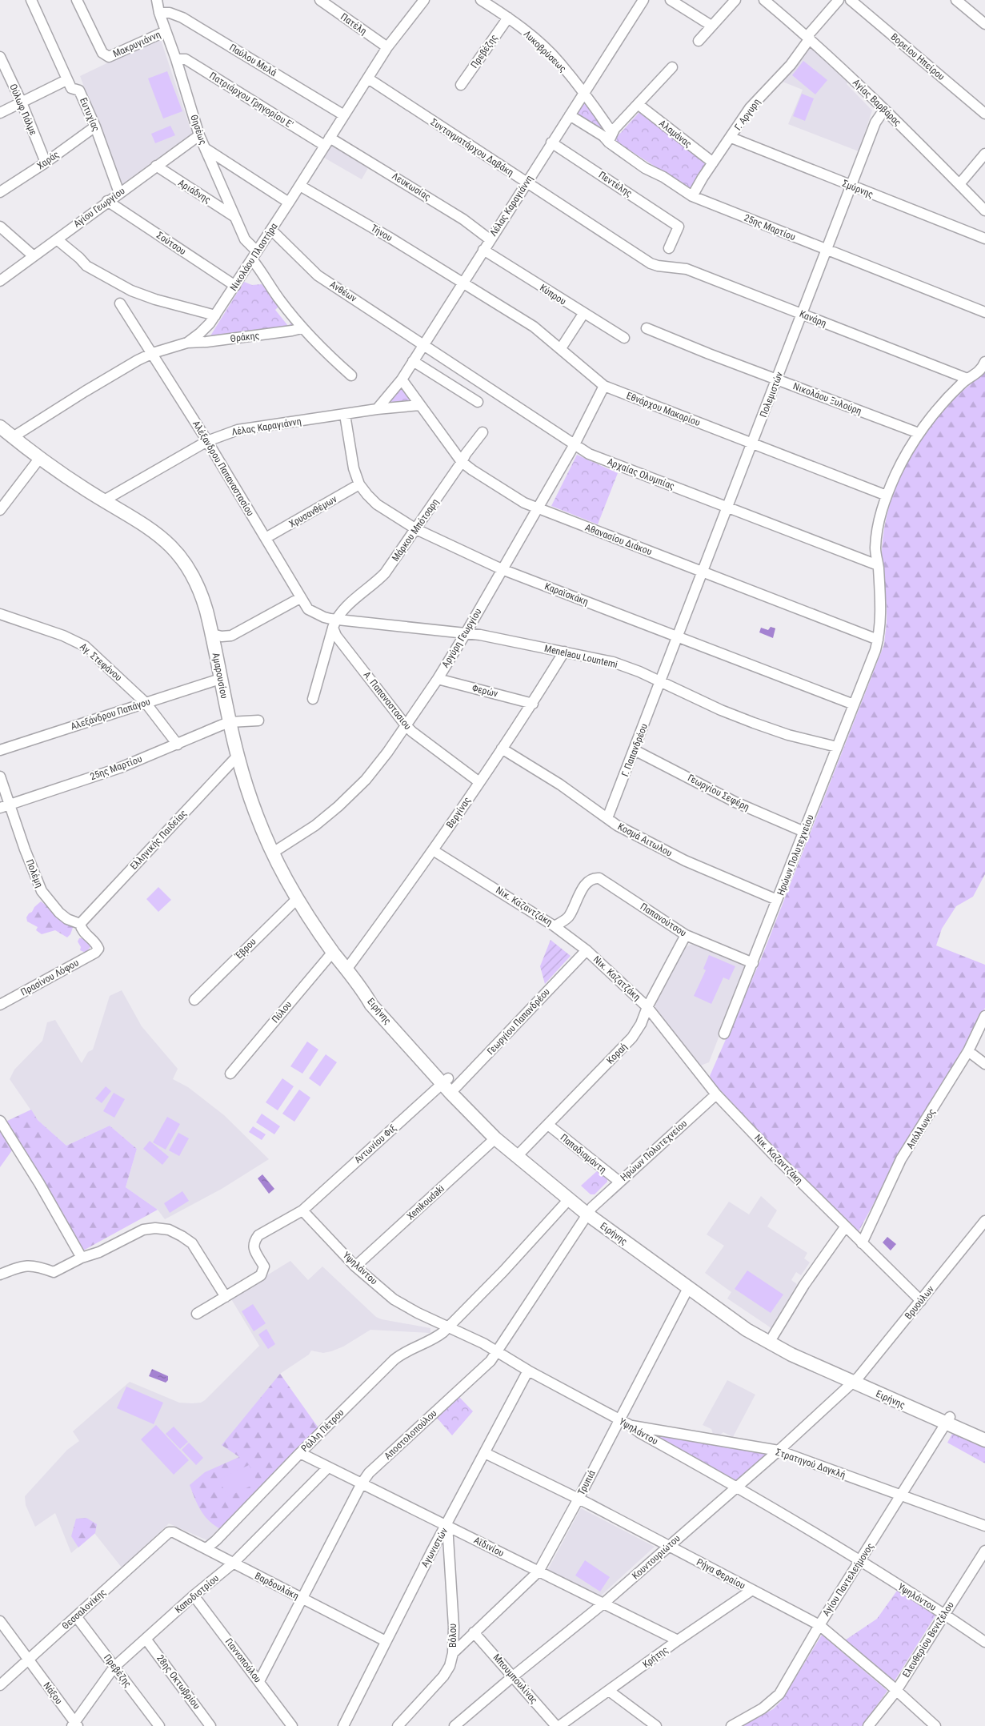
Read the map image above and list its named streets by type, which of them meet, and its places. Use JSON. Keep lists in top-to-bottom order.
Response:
{
  "streets": {
    "main road": ["Αμαρουσίου", "Ειρήνης"],
    "street": [
      "Πατέλη",
      "Μακρυγιάννη",
      "Πρεβέζης",
      "Λυκοβρύσεως",
      "Βορείου Ηπείρου",
      "Παύλου Μελά",
      "Πατριάρχου Γρηγορίου Ε'",
      "Αγίας Βαρβάρας",
      "Ούλωφ Πάλμε",
      "Ευτυχίας",
      "Γ. Αργυρη",
      "Θησέως",
      "Αλαμάνας",
      "Συνταγματάρχου Δαβάκη",
      "Χαράς",
      "Πεντέλης",
      "Λευκωσίας",
      "Σμύρνης",
      "Αριάδνης",
      "Λέλας Καραγιάννη",
      "Αγίου Γεωργίου",
      "25ης Μαρτίου",
      "Τήνου",
      "Σούτσου",
      "Νικολάου Πλαστήρα",
      "Ανθέων",
      "Κύπρου",
      "Κανάρη",
      "Θράκης",
      "Πολεμιστών",
      "Νικολάου Ξυλούρη",
      "Εθνάρχου Μακαρίου",
      "Αλέξανδρου Παπαναστασίου",
      "Αρχαίας Ολυμπίας",
      "Χρυσανθέμων",
      "Μάρκου Μπότσαρη",
      "Αθανασίου Διάκου",
      "Καραϊσκάκη",
      "Αργύρη Γεωργίου",
      "Menelaou Lountemi",
      "Αγ. Στεφάνου",
      "Φερών",
      "Α. Παπαναστασιου",
      "Αλεξάνδρου Παπάγου",
      "Γ. Παπανδρέου",
      "Γεωργίου Σεφέρη",
      "Βεργίνας",
      "Ελληνικής Παιδείας",
      "Κοσμά Αιτωλου",
      "Ηρώων Πολυτεχνείου",
      "Πολέμη",
      "Νικ. Καζαντζάκη",
      "Παπανούτσου",
      "Έβρου",
      "Πρασίνου Λόφου",
      "Νικ. Καζατζάκη",
      "Πύλου",
      "Γεωργίου Παπανδρέου",
      "Κοραή",
      "Απόλλωνος",
      "Αντωνίου Φιξ",
      "Παπαδιαμάντη",
      "Xenikoudaki",
      "Υψηλάντου",
      "Βρυούλων",
      "Ράλλη Πέτρου",
      "Αποστολοπούλου",
      "Στρατηγού Δαγκλή",
      "Τρυπιά",
      "Αϊδινίου",
      "Αγωνιστών",
      "Κουντουριώτου",
      "Ρήγα Φεραίου",
      "Αγίου Παντελεήμονος",
      "Βαρδουλάκη",
      "Καποδιστρίου",
      "Θεσσαλονίκης",
      "Βόλου",
      "Ελευθερίου Βενιζέλου",
      "Κρήτης",
      "Γιαννοπούλου",
      "Μπουμπουλίνας",
      "28ης Οκτωβρίου",
      "Νάξου"
    ]
  },
  "crossings": [
    ["Πατέλη", "Νικολάου Πλαστήρα"],
    ["Μακρυγιάννη", "Θησέως"],
    ["Πρεβέζης", "Λυκοβρύσεως"],
    ["Πρεβέζης", "Καποδιστρίου"],
    ["Πρεβέζης", "Θεσσαλονίκης"],
    ["Λυκοβρύσεως", "Λέλας Καραγιάννη"],
    ["Λυκοβρύσεως", "25ης Μαρτίου"],
    ["Παύλου Μελά", "Θησέως"],
    ["Παύλου Μελά", "Νικολάου Πλαστήρα"],
    ["Πατριάρχου Γρηγορίου Ε'", "Θησέως"],
    ["Πατριάρχου Γρηγορίου Ε'", "Λευκωσίας"],
    ["Πατριάρχου Γρηγορίου Ε'", "Νικολάου Πλαστήρα"],
    ["Αγίας Βαρβάρας", "Γ. Αργυρη"],
    ["Αγίας Βαρβάρας", "Πολεμιστών"],
    ["Ούλωφ Πάλμε", "Χαράς"],
    ["Ευτυχίας", "Χαράς"],
    ["Ευτυχίας", "Αγίου Γεωργίου"],
    ["Γ. Αργυρη", "Αλαμάνας"],
    ["Γ. Αργυρη", "Σμύρνης"],
    ["Γ. Αργυρη", "25ης Μαρτίου"],
    ["Θησέως", "Αριάδνης"],
    ["Θησέως", "Αγίου Γεωργίου"],
    ["Θησέως", "Νικολάου Πλαστήρα"],
    ["Θησέως", "Θράκης"],
    ["Συνταγματάρχου Δαβάκη", "Λέλας Καραγιάννη"],
    ["Συνταγματάρχου Δαβάκη", "Νικολάου Πλαστήρα"],
    ["Συνταγματάρχου Δαβάκη", "Κανάρη"],
    ["Πεντέλης", "Λέλας Καραγιάννη"],
    ["Λευκωσίας", "Λέλας Καραγιάννη"],
    ["Λευκωσίας", "Νικολάου Πλαστήρα"],
    ["Σμύρνης", "Πολεμιστών"],
    ["Αριάδνης", "Αγίου Γεωργίου"],
    ["Λέλας Καραγιάννη", "25ης Μαρτίου"],
    ["Λέλας Καραγιάννη", "Τήνου"],
    ["Λέλας Καραγιάννη", "Ανθέων"],
    ["Λέλας Καραγιάννη", "Κύπρου"],
    ["Λέλας Καραγιάννη", "Εθνάρχου Μακαρίου"],
    ["Λέλας Καραγιάννη", "Αλέξανδρου Παπαναστασίου"],
    ["Λέλας Καραγιάννη", "Αρχαίας Ολυμπίας"],
    ["Λέλας Καραγιάννη", "Αθανασίου Διάκου"],
    ["Λέλας Καραγιάννη", "Καραϊσκάκη"],
    ["Λέλας Καραγιάννη", "Αμαρουσίου"],
    ["Αγίου Γεωργίου", "Σούτσου"],
    ["25ης Μαρτίου", "Πολεμιστών"],
    ["25ης Μαρτίου", "Αγ. Στεφάνου"],
    ["25ης Μαρτίου", "Αμαρουσίου"],
    ["25ης Μαρτίου", "Πολέμη"],
    ["Τήνου", "Νικολάου Πλαστήρα"],
    ["Τήνου", "Εθνάρχου Μακαρίου"],
    ["Σούτσου", "Νικολάου Πλαστήρα"],
    ["Νικολάου Πλαστήρα", "Ανθέων"],
    ["Νικολάου Πλαστήρα", "Θράκης"],
    ["Νικολάου Πλαστήρα", "Αλέξανδρου Παπαναστασίου"],
    ["Νικολάου Πλαστήρα", "Αμαρουσίου"],
    ["Ανθέων", "Αρχαίας Ολυμπίας"],
    ["Κανάρη", "Πολεμιστών"],
    ["Κανάρη", "Ηρώων Πολυτεχνείου"],
    ["Πολεμιστών", "Νικολάου Ξυλούρη"],
    ["Πολεμιστών", "Εθνάρχου Μακαρίου"],
    ["Πολεμιστών", "Αρχαίας Ολυμπίας"],
    ["Πολεμιστών", "Αθανασίου Διάκου"],
    ["Πολεμιστών", "Καραϊσκάκη"],
    ["Πολεμιστών", "Menelaou Lountemi"],
    ["Πολεμιστών", "Γ. Παπανδρέου"],
    ["Νικολάου Ξυλούρη", "Ηρώων Πολυτεχνείου"],
    ["Εθνάρχου Μακαρίου", "Αργύρη Γεωργίου"],
    ["Εθνάρχου Μακαρίου", "Ηρώων Πολυτεχνείου"],
    ["Αλέξανδρου Παπαναστασίου", "Χρυσανθέμων"],
    ["Αλέξανδρου Παπαναστασίου", "Μάρκου Μπότσαρη"],
    ["Αλέξανδρου Παπαναστασίου", "Menelaou Lountemi"],
    ["Αλέξανδρου Παπαναστασίου", "Α. Παπαναστασιου"],
    ["Αρχαίας Ολυμπίας", "Αργύρη Γεωργίου"],
    ["Αρχαίας Ολυμπίας", "Ηρώων Πολυτεχνείου"],
    ["Χρυσανθέμων", "Καραϊσκάκη"],
    ["Μάρκου Μπότσαρη", "Αθανασίου Διάκου"],
    ["Μάρκου Μπότσαρη", "Καραϊσκάκη"],
    ["Μάρκου Μπότσαρη", "Menelaou Lountemi"],
    ["Μάρκου Μπότσαρη", "Α. Παπαναστασιου"],
    ["Αθανασίου Διάκου", "Αργύρη Γεωργίου"],
    ["Αθανασίου Διάκου", "Ηρώων Πολυτεχνείου"],
    ["Καραϊσκάκη", "Αργύρη Γεωργίου"],
    ["Καραϊσκάκη", "Ηρώων Πολυτεχνείου"],
    ["Αργύρη Γεωργίου", "Menelaou Lountemi"],
    ["Αργύρη Γεωργίου", "Αμαρουσίου"],
    ["Αργύρη Γεωργίου", "Φερών"],
    ["Αργύρη Γεωργίου", "Α. Παπαναστασιου"],
    ["Menelaou Lountemi", "Α. Παπαναστασιου"],
    ["Menelaou Lountemi", "Γ. Παπανδρέου"],
    ["Menelaou Lountemi", "Βεργίνας"],
    ["Menelaou Lountemi", "Ηρώων Πολυτεχνείου"],
    ["Αγ. Στεφάνου", "Αλεξάνδρου Παπάγου"],
    ["Αμαρουσίου", "Αλεξάνδρου Παπάγου"],
    ["Αμαρουσίου", "Βεργίνας"],
    ["Αμαρουσίου", "Ελληνικής Παιδείας"],
    ["Αμαρουσίου", "Έβρου"],
    ["Αμαρουσίου", "Ειρήνης"],
    ["Αμαρουσίου", "Πύλου"],
    ["Φερών", "Βεργίνας"],
    ["Α. Παπαναστασιου", "Βεργίνας"],
    ["Γ. Παπανδρέου", "Γεωργίου Σεφέρη"],
    ["Γ. Παπανδρέου", "Κοσμά Αιτωλου"],
    ["Γεωργίου Σεφέρη", "Ηρώων Πολυτεχνείου"],
    ["Βεργίνας", "Κοσμά Αιτωλου"],
    ["Βεργίνας", "Νικ. Καζαντζάκη"],
    ["Ελληνικής Παιδείας", "Πολέμη"],
    ["Κοσμά Αιτωλου", "Ηρώων Πολυτεχνείου"],
    ["Ηρώων Πολυτεχνείου", "Νικ. Καζαντζάκη"],
    ["Ηρώων Πολυτεχνείου", "Παπανούτσου"],
    ["Ηρώων Πολυτεχνείου", "Ειρήνης"],
    ["Ηρώων Πολυτεχνείου", "Παπαδιαμάντη"],
    ["Ηρώων Πολυτεχνείου", "Αποστολοπούλου"],
    ["Πολέμη", "Πρασίνου Λόφου"],
    ["Νικ. Καζαντζάκη", "Παπανούτσου"],
    ["Νικ. Καζαντζάκη", "Νικ. Καζατζάκη"],
    ["Νικ. Καζαντζάκη", "Κοραή"],
    ["Νικ. Καζαντζάκη", "Απόλλωνος"],
    ["Νικ. Καζαντζάκη", "Βρυούλων"],
    ["Παπανούτσου", "Κοραή"],
    ["Νικ. Καζατζάκη", "Γεωργίου Παπανδρέου"],
    ["Νικ. Καζατζάκη", "Κοραή"],
    ["Ειρήνης", "Γεωργίου Παπανδρέου"],
    ["Ειρήνης", "Κοραή"],
    ["Ειρήνης", "Αντωνίου Φιξ"],
    ["Ειρήνης", "Xenikoudaki"],
    ["Ειρήνης", "Βρυούλων"],
    ["Ειρήνης", "Ράλλη Πέτρου"],
    ["Ειρήνης", "Αποστολοπούλου"],
    ["Ειρήνης", "Τρυπιά"],
    ["Ειρήνης", "Κουντουριώτου"],
    ["Ειρήνης", "Αγίου Παντελεήμονος"],
    ["Γεωργίου Παπανδρέου", "Αντωνίου Φιξ"],
    ["Κοραή", "Παπαδιαμάντη"],
    ["Αντωνίου Φιξ", "Υψηλάντου"],
    ["Xenikoudaki", "Υψηλάντου"],
    ["Υψηλάντου", "Ράλλη Πέτρου"],
    ["Υψηλάντου", "Αποστολοπούλου"],
    ["Υψηλάντου", "Στρατηγού Δαγκλή"],
    ["Υψηλάντου", "Τρυπιά"],
    ["Υψηλάντου", "Αγωνιστών"],
    ["Υψηλάντου", "Κουντουριώτου"],
    ["Υψηλάντου", "Αγίου Παντελεήμονος"],
    ["Υψηλάντου", "Ελευθερίου Βενιζέλου"],
    ["Βρυούλων", "Κουντουριώτου"],
    ["Ράλλη Πέτρου", "Αϊδινίου"],
    ["Ράλλη Πέτρου", "Βαρδουλάκη"],
    ["Αποστολοπούλου", "Αϊδινίου"],
    ["Αποστολοπούλου", "Βαρδουλάκη"],
    ["Αποστολοπούλου", "Γιαννοπούλου"],
    ["Στρατηγού Δαγκλή", "Κουντουριώτου"],
    ["Στρατηγού Δαγκλή", "Αγίου Παντελεήμονος"],
    ["Τρυπιά", "Αϊδινίου"],
    ["Τρυπιά", "Ρήγα Φεραίου"],
    ["Τρυπιά", "Βόλου"],
    ["Τρυπιά", "Μπουμπουλίνας"],
    ["Αϊδινίου", "Αγωνιστών"],
    ["Αϊδινίου", "Κουντουριώτου"],
    ["Αϊδινίου", "Καποδιστρίου"],
    ["Αϊδινίου", "Βόλου"],
    ["Αϊδινίου", "Κρήτης"],
    ["Αγωνιστών", "Ρήγα Φεραίου"],
    ["Αγωνιστών", "Βαρδουλάκη"],
    ["Αγωνιστών", "Βόλου"],
    ["Κουντουριώτου", "Ρήγα Φεραίου"],
    ["Κουντουριώτου", "Μπουμπουλίνας"],
    ["Ρήγα Φεραίου", "Αγίου Παντελεήμονος"],
    ["Ρήγα Φεραίου", "Ελευθερίου Βενιζέλου"],
    ["Ρήγα Φεραίου", "Κρήτης"],
    ["Βαρδουλάκη", "Καποδιστρίου"],
    ["Βαρδουλάκη", "Θεσσαλονίκης"],
    ["Καποδιστρίου", "Γιαννοπούλου"],
    ["Καποδιστρίου", "28ης Οκτωβρίου"],
    ["Καποδιστρίου", "Νάξου"],
    ["Θεσσαλονίκης", "Νάξου"]
  ]
}
